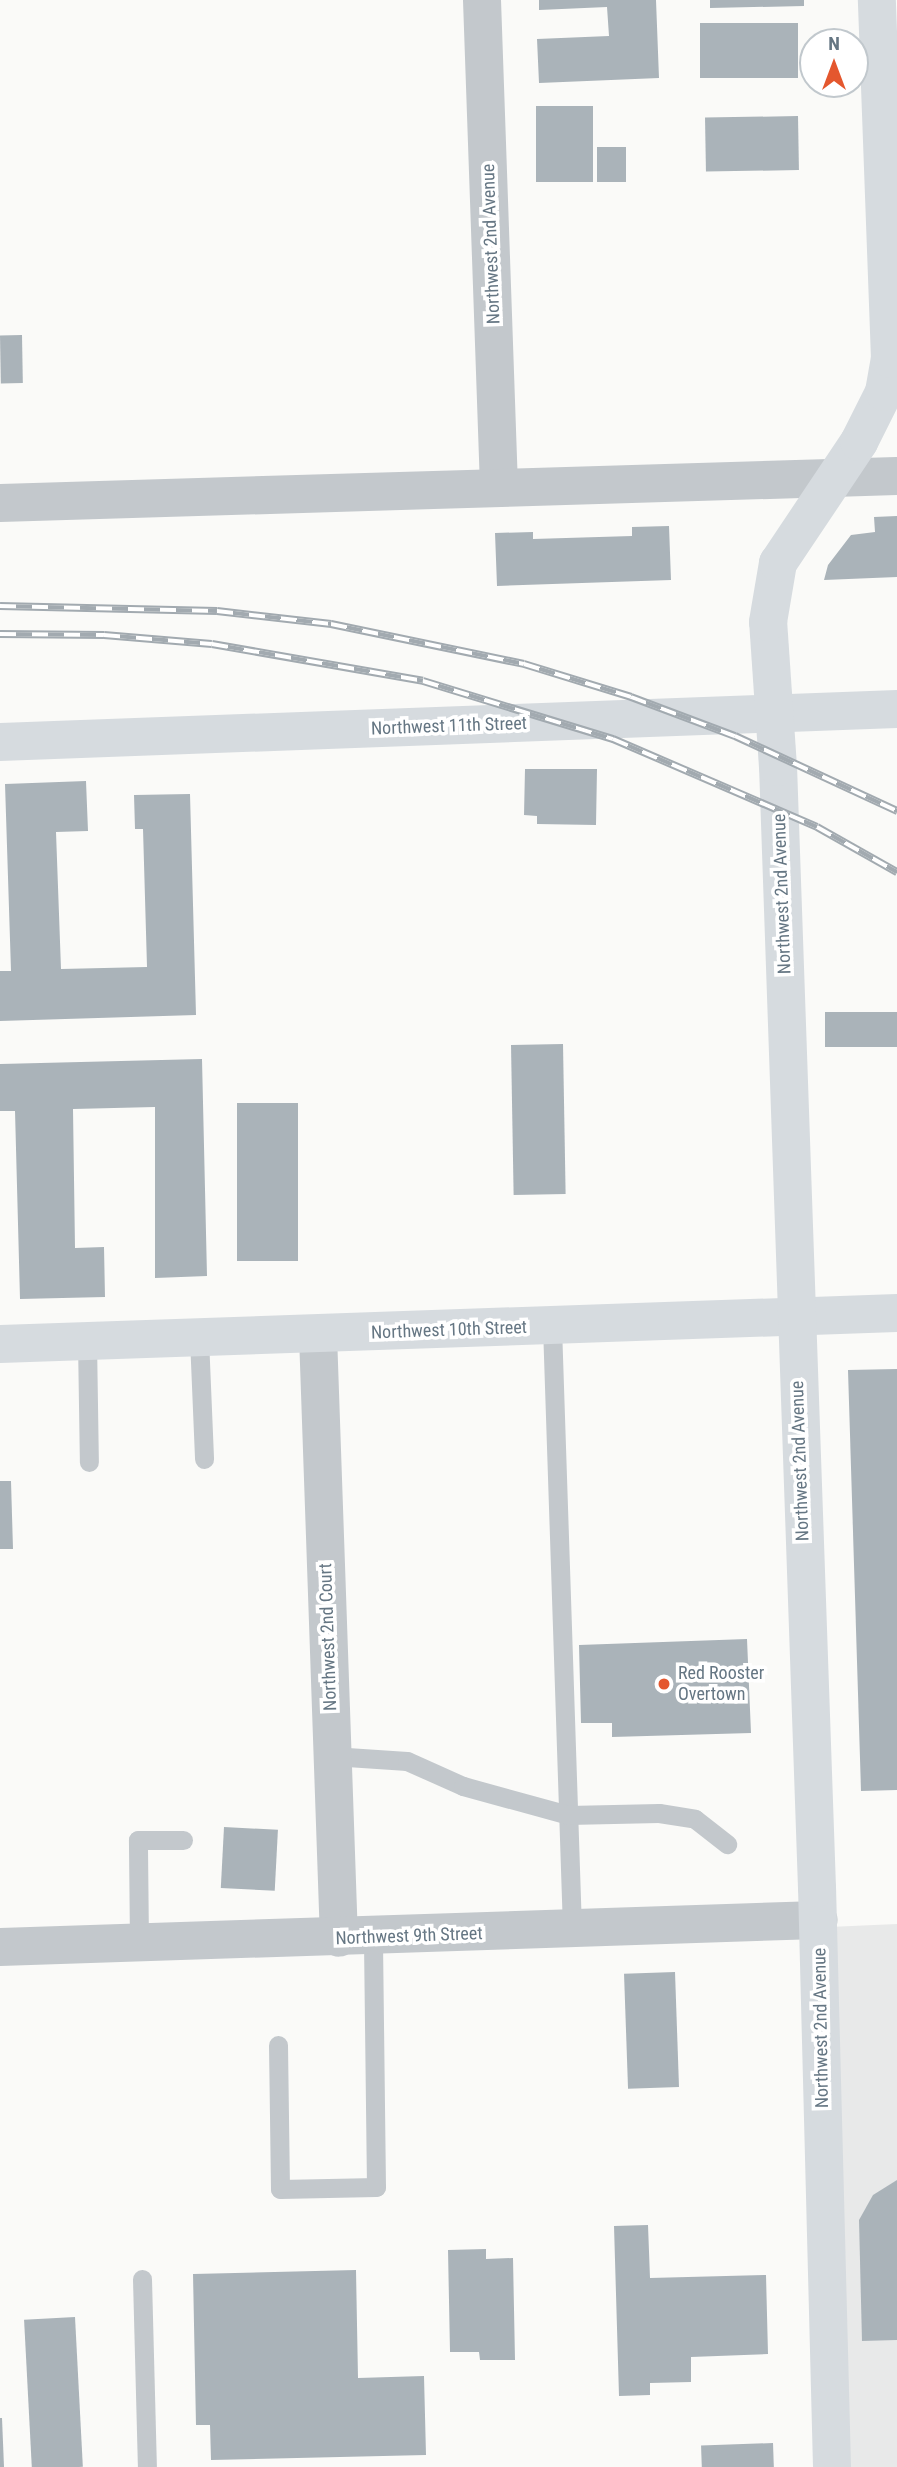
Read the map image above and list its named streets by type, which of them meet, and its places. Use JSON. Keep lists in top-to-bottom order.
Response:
{
  "streets": {
    "street": [
      "Northwest 2nd Avenue",
      "Northwest 11th Street",
      "Northwest 10th Street",
      "Northwest 2nd Court",
      "Northwest 9th Street"
    ]
  },
  "crossings": [
    ["Northwest 2nd Avenue", "Northwest 11th Street"],
    ["Northwest 2nd Avenue", "Northwest 10th Street"],
    ["Northwest 2nd Avenue", "Northwest 9th Street"],
    ["Northwest 10th Street", "Northwest 2nd Court"],
    ["Northwest 2nd Court", "Northwest 9th Street"]
  ],
  "places": ["Red Rooster Overtown"],
  "north": "top"
}
